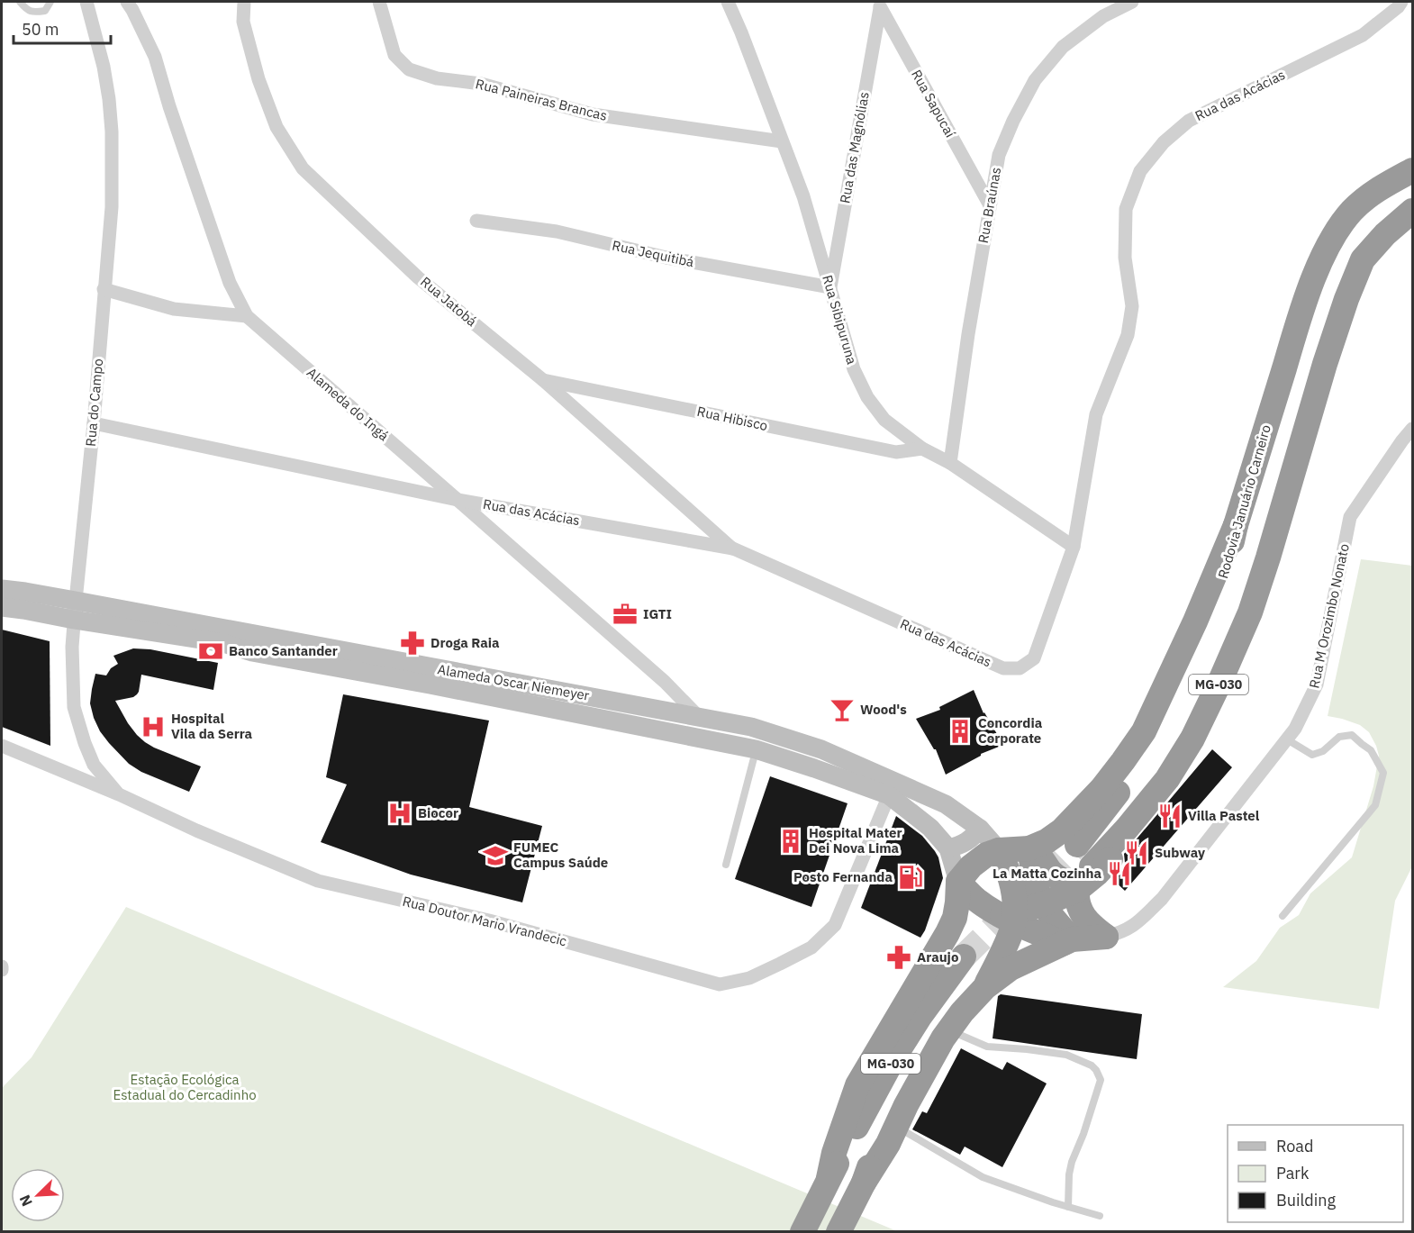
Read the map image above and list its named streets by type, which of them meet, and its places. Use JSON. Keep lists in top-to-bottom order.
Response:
{
  "streets": {
    "highway": ["Rodovia Januário Carneiro", "MG-030"],
    "street": [
      "Rua das Acácias",
      "Rua Paineiras Brancas",
      "Rua Sapucaí",
      "Rua das Magnólias",
      "Rua Braúnas",
      "Rua Jequitibá",
      "Rua Jatobá",
      "Rua Sibipuruna",
      "Rua do Campo",
      "Alameda do Ingá",
      "Rua Hibisco",
      "Rua M Orozimbo Nonato",
      "Alameda Oscar Niemeyer",
      "Rua Doutor Mario Vrandecic"
    ]
  },
  "crossings": [
    ["Rua das Acácias", "Rua Jatobá"],
    ["Rua das Acácias", "Rua Sibipuruna"],
    ["Rua das Acácias", "Rua do Campo"],
    ["Rua das Acácias", "Alameda do Ingá"],
    ["Rua Paineiras Brancas", "Rua Sibipuruna"],
    ["Rua Sapucaí", "Rua das Magnólias"],
    ["Rua Sapucaí", "Rua Braúnas"],
    ["Rua das Magnólias", "Rua Jequitibá"],
    ["Rua das Magnólias", "Rua Sibipuruna"],
    ["Rua Braúnas", "Rua Sibipuruna"],
    ["Rua Jequitibá", "Rua Sibipuruna"],
    ["Rua Jatobá", "Rua Hibisco"],
    ["Rua Sibipuruna", "Rua Hibisco"],
    ["Rua do Campo", "Alameda Oscar Niemeyer"],
    ["Rua do Campo", "Rua Doutor Mario Vrandecic"],
    ["Alameda do Ingá", "Alameda Oscar Niemeyer"],
    ["Alameda Oscar Niemeyer", "Rua Doutor Mario Vrandecic"]
  ],
  "parks": ["Estação Ecológica Estadual do Cercadinho"],
  "places": {
    "office": ["IGTI"],
    "pharmacy": ["Droga Raia", "Araujo"],
    "bank": ["Banco Santander"],
    "bar": ["Wood's"],
    "hospital": ["Hospital Vila da Serra", "Biocor"],
    "building": ["Concordia Corporate", "Hospital Mater Dei Nova Lima"],
    "restaurant": ["Villa Pastel", "Subway", "La Matta Cozinha"],
    "school or university": ["FUMEC Campus Saúde"],
    "fuel station": ["Posto Fernanda"]
  },
  "legend": ["Road", "Park", "Building"],
  "scale_bar": "50 m",
  "north": "bottom left"
}
